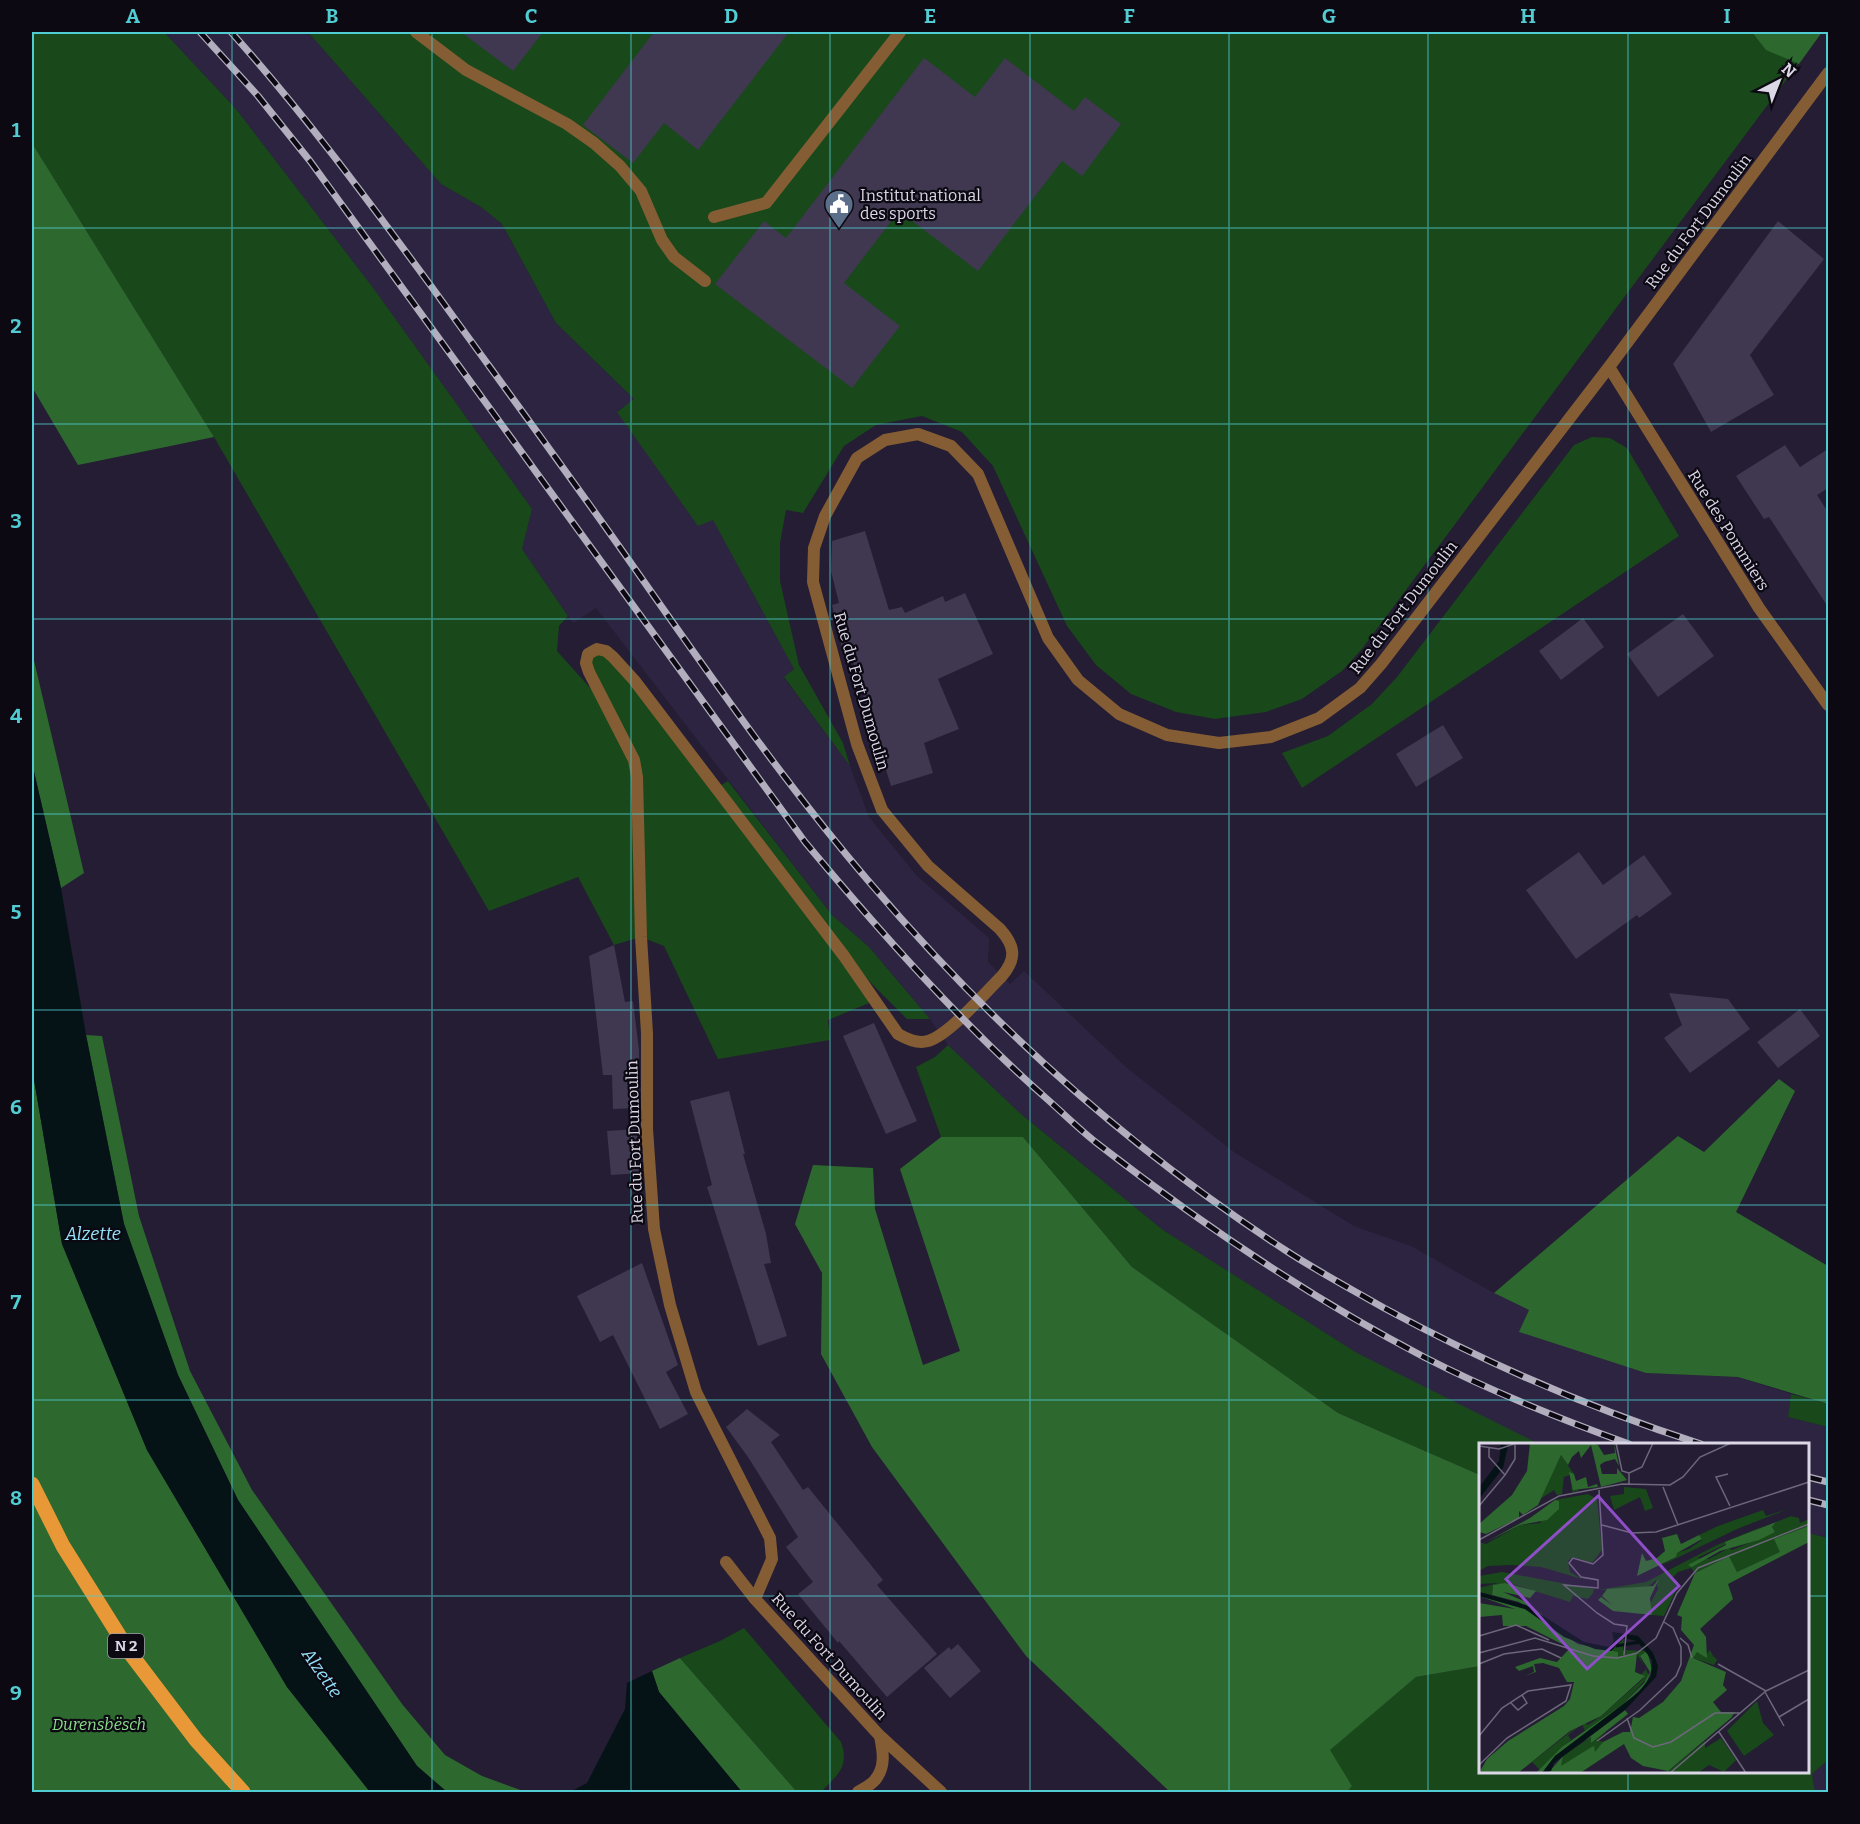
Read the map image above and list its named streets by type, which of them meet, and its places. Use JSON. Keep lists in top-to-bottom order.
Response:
{
  "streets": {
    "main road": ["N 2"],
    "street": ["Rue du Fort Dumoulin", "Rue des Pommiers"]
  },
  "crossings": [
    ["Rue du Fort Dumoulin", "Rue des Pommiers"]
  ],
  "water": ["Alzette"],
  "parks": ["Durensbësch"],
  "places": {
    "public building": ["Institut national des sports"]
  },
  "north": "top right",
  "grid": {
    "columns": [
      "A",
      "B",
      "C",
      "D",
      "E",
      "F",
      "G",
      "H",
      "I"
    ],
    "rows": [
      "1",
      "2",
      "3",
      "4",
      "5",
      "6",
      "7",
      "8",
      "9"
    ]
  }
}
